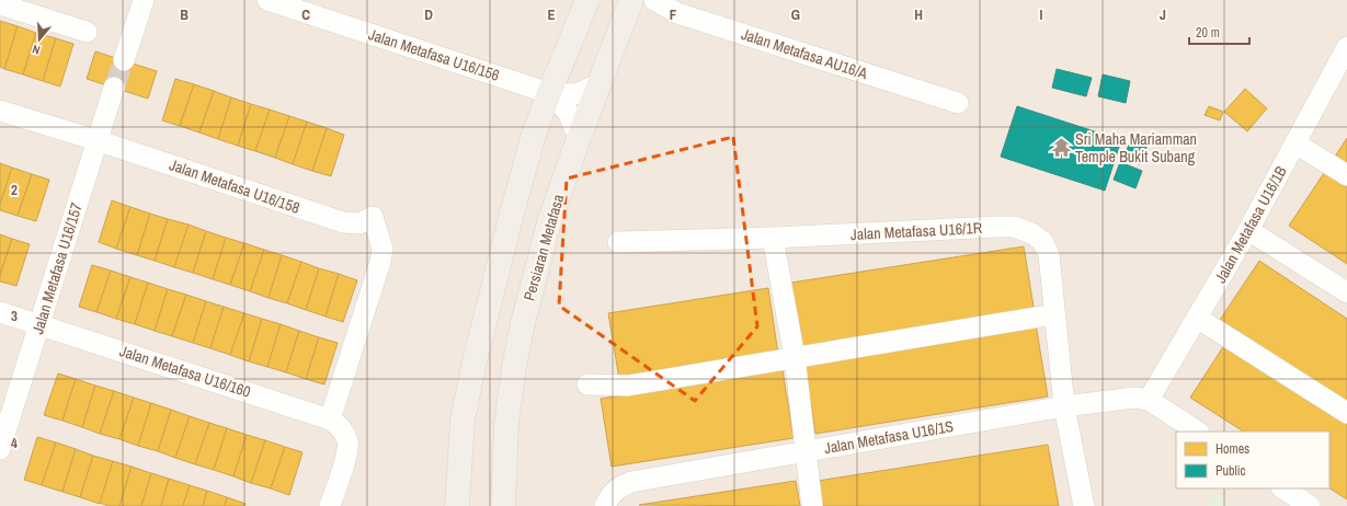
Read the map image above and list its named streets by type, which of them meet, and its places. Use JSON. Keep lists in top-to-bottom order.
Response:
{
  "streets": {
    "main road": ["Persiaran Metafasa"],
    "street": [
      "Jalan Metafasa AU16/A",
      "Jalan Metafasa U16/156",
      "Jalan Metafasa U16/158",
      "Jalan Metafasa U16/1B",
      "Jalan Metafasa U16/1R",
      "Jalan Metafasa U16/157",
      "Jalan Metafasa U16/160",
      "Jalan Metafasa U16/1S"
    ]
  },
  "crossings": [
    ["Jalan Metafasa U16/156", "Persiaran Metafasa"],
    ["Jalan Metafasa U16/158", "Jalan Metafasa U16/157"],
    ["Jalan Metafasa U16/158", "Jalan Metafasa U16/160"],
    ["Jalan Metafasa U16/1B", "Jalan Metafasa U16/1S"],
    ["Jalan Metafasa U16/1R", "Jalan Metafasa U16/1S"],
    ["Jalan Metafasa U16/157", "Jalan Metafasa U16/160"]
  ],
  "places": {
    "temple": ["Sri Maha Mariamman Temple Bukit Subang"]
  },
  "legend": ["Homes", "Public"],
  "scale_bar": "20 m",
  "north": "bottom",
  "grid": {
    "columns": [
      "B",
      "C",
      "D",
      "E",
      "F",
      "G",
      "H",
      "I",
      "J"
    ],
    "rows": ["2", "3", "4"]
  }
}
